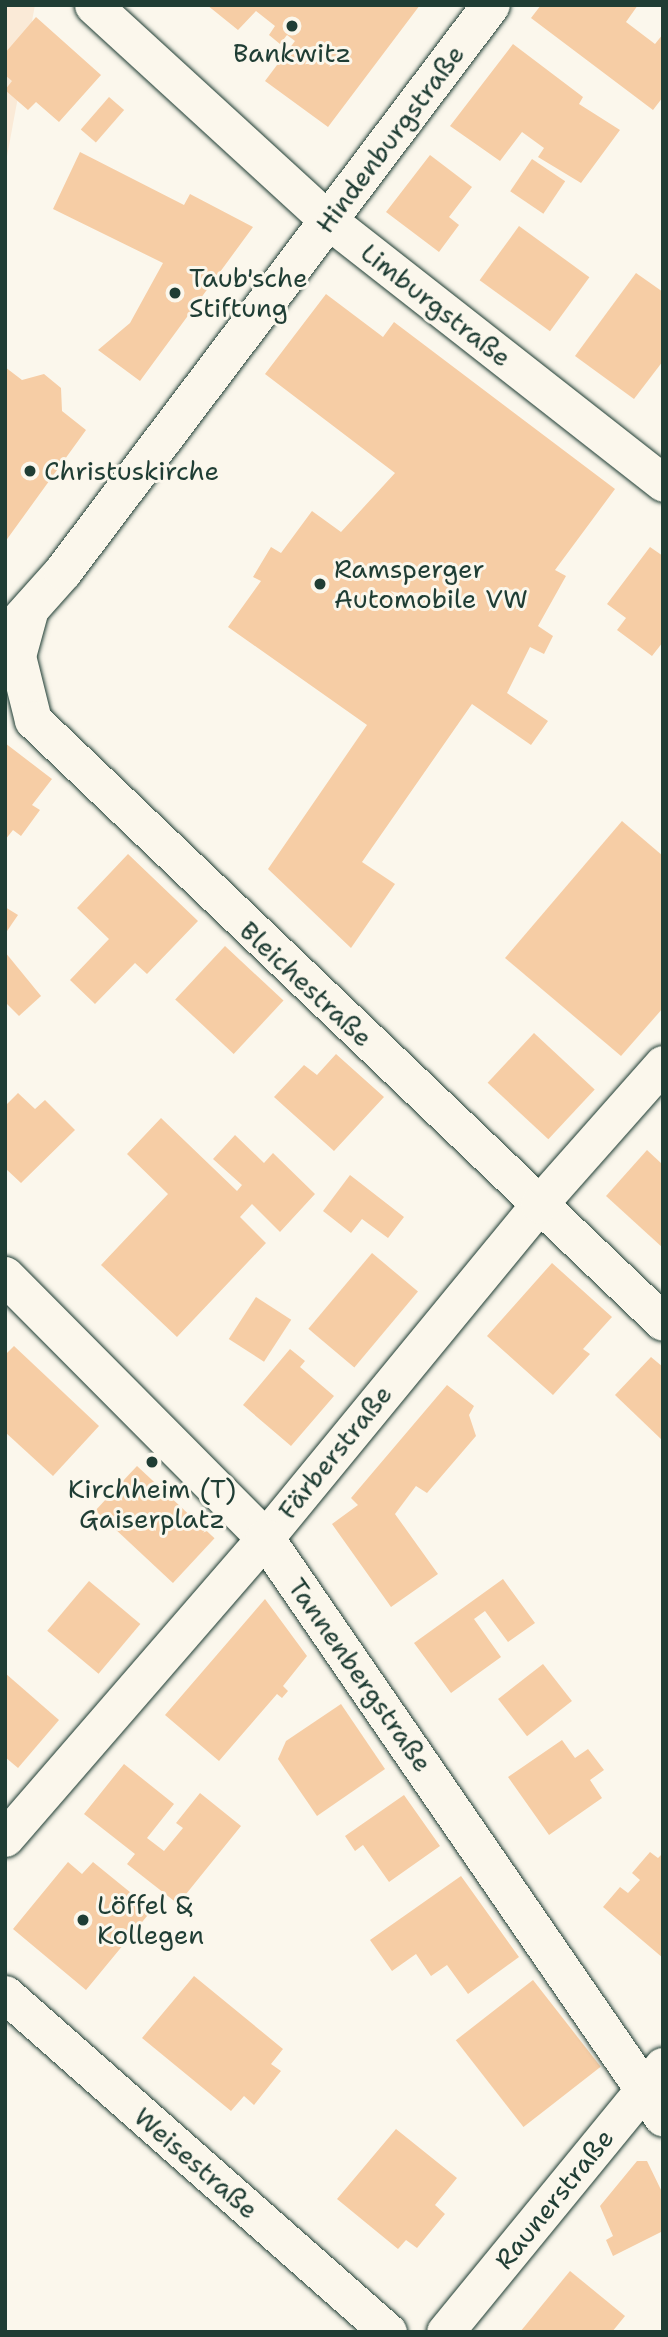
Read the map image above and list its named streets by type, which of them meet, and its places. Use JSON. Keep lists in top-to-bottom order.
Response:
{
  "streets": {
    "street": [
      "Hindenburgstraße",
      "Limburgstraße",
      "Bleichestraße",
      "Färberstraße",
      "Tannenbergstraße",
      "Weisestraße",
      "Raunerstraße"
    ]
  },
  "crossings": [
    ["Hindenburgstraße", "Limburgstraße"],
    ["Hindenburgstraße", "Bleichestraße"],
    ["Bleichestraße", "Färberstraße"],
    ["Färberstraße", "Tannenbergstraße"],
    ["Tannenbergstraße", "Raunerstraße"]
  ],
  "places": [
    "Bankwitz",
    "Taub'sche Stiftung",
    "Christuskirche",
    "Ramsperger Automobile VW",
    "Kirchheim (T) Gaiserplatz",
    "Löffel & Kollegen"
  ]
}
